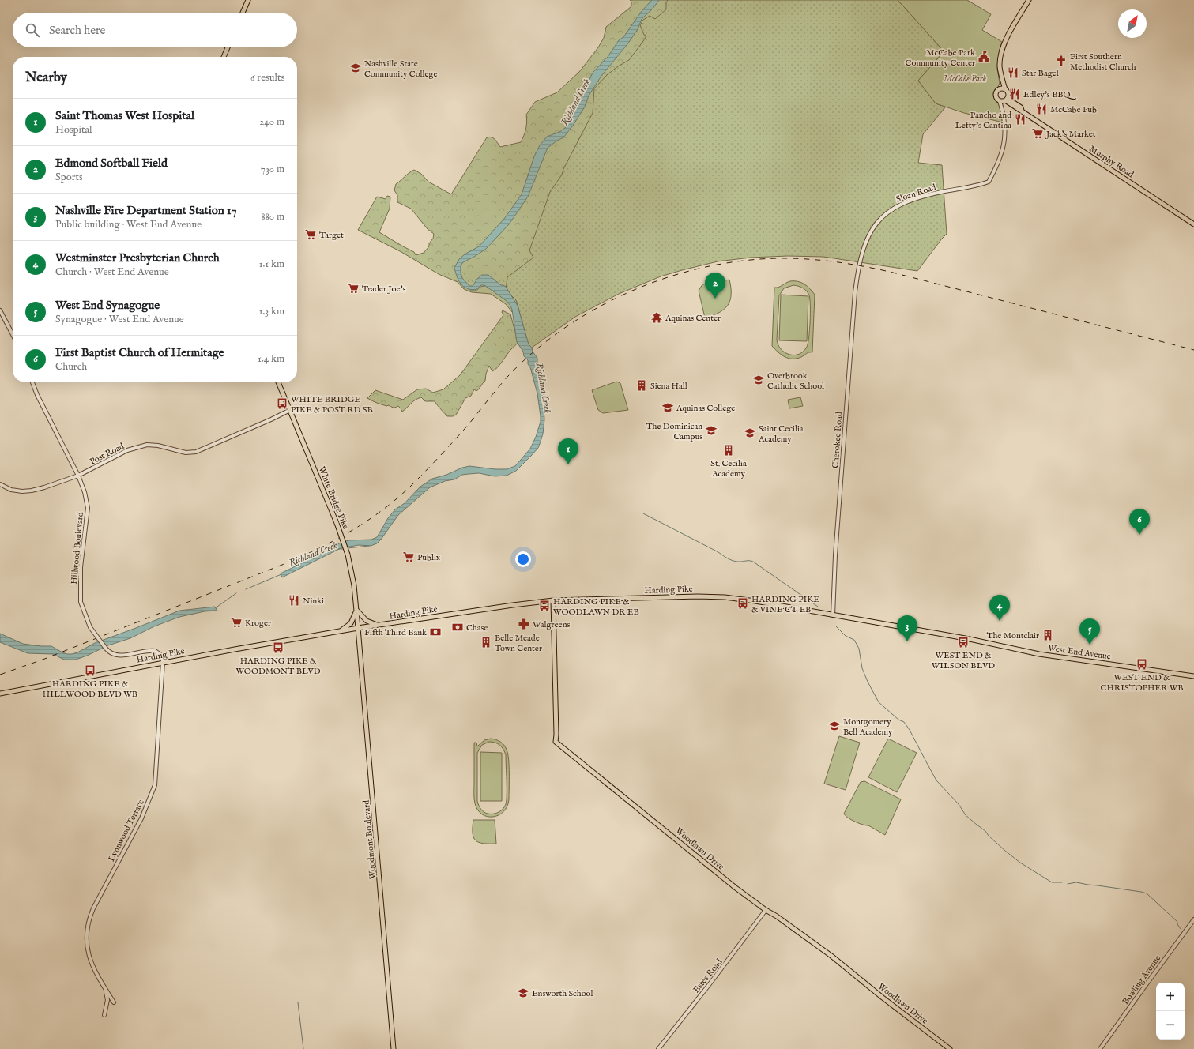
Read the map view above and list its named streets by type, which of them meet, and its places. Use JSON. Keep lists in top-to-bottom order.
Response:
{
  "streets": {
    "main road": [
      "Murphy Road",
      "White Bridge Pike",
      "Harding Pike",
      "West End Avenue",
      "Woodmont Boulevard",
      "Woodlawn Drive"
    ],
    "street": [
      "Sloan Road",
      "Cherokee Road",
      "Post Road",
      "Hillwood Boulevard",
      "Lynnwood Terrace",
      "Estes Road",
      "Bowling Avenue"
    ]
  },
  "crossings": [
    ["Murphy Road", "Sloan Road"],
    ["Sloan Road", "Cherokee Road"],
    ["Cherokee Road", "Harding Pike"],
    ["Cherokee Road", "West End Avenue"],
    ["Post Road", "White Bridge Pike"],
    ["Post Road", "Hillwood Boulevard"],
    ["White Bridge Pike", "Harding Pike"],
    ["White Bridge Pike", "Woodmont Boulevard"],
    ["Hillwood Boulevard", "Harding Pike"],
    ["Hillwood Boulevard", "Lynnwood Terrace"],
    ["Harding Pike", "West End Avenue"],
    ["Harding Pike", "Lynnwood Terrace"],
    ["Harding Pike", "Woodmont Boulevard"],
    ["Harding Pike", "Woodlawn Drive"],
    ["Woodlawn Drive", "Estes Road"]
  ],
  "water": ["Richland Creek"],
  "parks": ["McCabe Park"],
  "places": {
    "public building": ["McCabe Park Community Center"],
    "church": ["First Southern Methodist Church"],
    "school or university": [
      "Nashville State Community College",
      "Overbrook Catholic School",
      "Aquinas College",
      "The Dominican Campus",
      "Saint Cecilia Academy",
      "Montgomery Bell Academy",
      "Ensworth School"
    ],
    "restaurant": [
      "Star Bagel",
      "Edley's BBQ",
      "McCabe Pub",
      "Pancho and Lefty's Cantina",
      "Ninki"
    ],
    "supermarket": [
      "Jack's Market",
      "Target",
      "Trader Joe's",
      "Publix",
      "Kroger"
    ],
    "temple": ["Aquinas Center"],
    "building": [
      "Siena Hall",
      "St. Cecilia Academy",
      "The Montclair",
      "Belle Meade Town Center"
    ],
    "bus stop": [
      "WHITE BRIDGE PIKE & POST RD SB",
      "HARDING PIKE & VINE CT EB",
      "HARDING PIKE & WOODLAWN DR EB",
      "WEST END & WILSON BLVD",
      "HARDING PIKE & WOODMONT BLVD",
      "WEST END & CHRISTOPHER WB",
      "HARDING PIKE & HILLWOOD BLVD WB"
    ],
    "pharmacy": ["Walgreens"],
    "bank": ["Chase", "Fifth Third Bank"]
  },
  "north": "top right",
  "page": {
    "search": "Search here",
    "heading": ["Nearby", "6 results"],
    "list": [
      {
        "mark": "1",
        "name": "Saint Thomas West Hospital",
        "note": "Hospital",
        "value": "240 m"
      },
      {
        "mark": "2",
        "name": "Edmond Softball Field",
        "note": "Sports",
        "value": "730 m"
      },
      {
        "mark": "3",
        "name": "Nashville Fire Department Station 17",
        "note": "Public building · West End Avenue",
        "value": "880 m"
      },
      {
        "mark": "4",
        "name": "Westminster Presbyterian Church",
        "note": "Church · West End Avenue",
        "value": "1.1 km"
      },
      {
        "mark": "5",
        "name": "West End Synagogue",
        "note": "Synagogue · West End Avenue",
        "value": "1.3 km"
      },
      {
        "mark": "6",
        "name": "First Baptist Church of Hermitage",
        "note": "Church",
        "value": "1.4 km"
      }
    ],
    "pins": [
      "2",
      "1",
      "6",
      "4",
      "3",
      "5"
    ],
    "map_buttons": ["+", "−"]
  }
}
